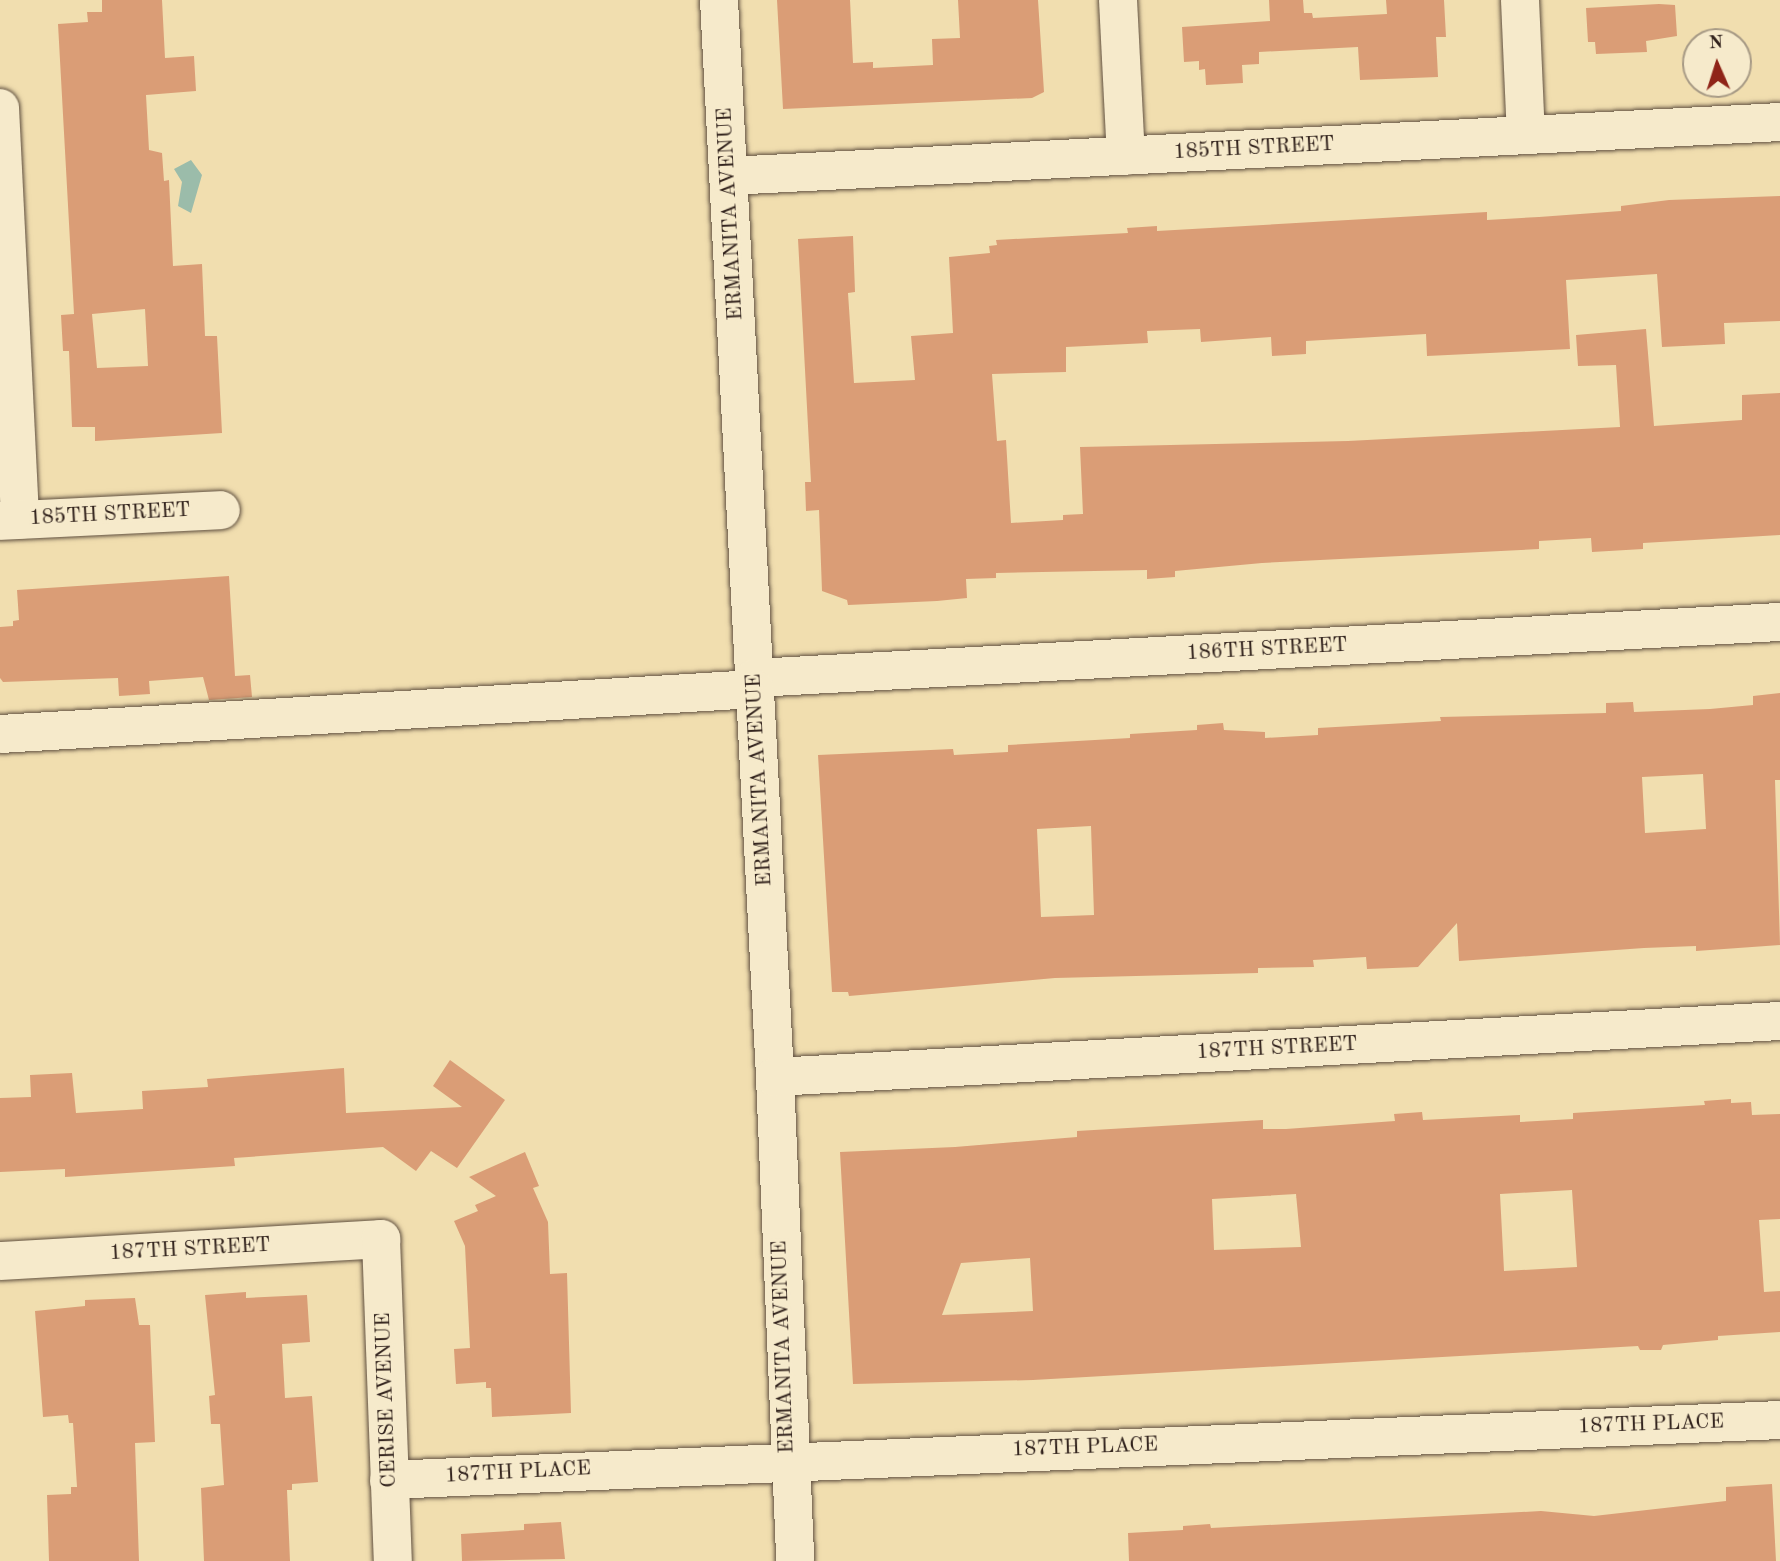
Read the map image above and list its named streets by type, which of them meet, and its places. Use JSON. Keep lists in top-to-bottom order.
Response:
{
  "streets": {
    "street": [
      "185TH STREET",
      "ERMANITA AVENUE",
      "186TH STREET",
      "187TH STREET",
      "CERISE AVENUE",
      "187TH PLACE"
    ]
  },
  "crossings": [
    ["185TH STREET", "ERMANITA AVENUE"],
    ["ERMANITA AVENUE", "186TH STREET"],
    ["ERMANITA AVENUE", "187TH STREET"],
    ["ERMANITA AVENUE", "187TH PLACE"],
    ["187TH STREET", "CERISE AVENUE"],
    ["CERISE AVENUE", "187TH PLACE"]
  ],
  "north": "top"
}
